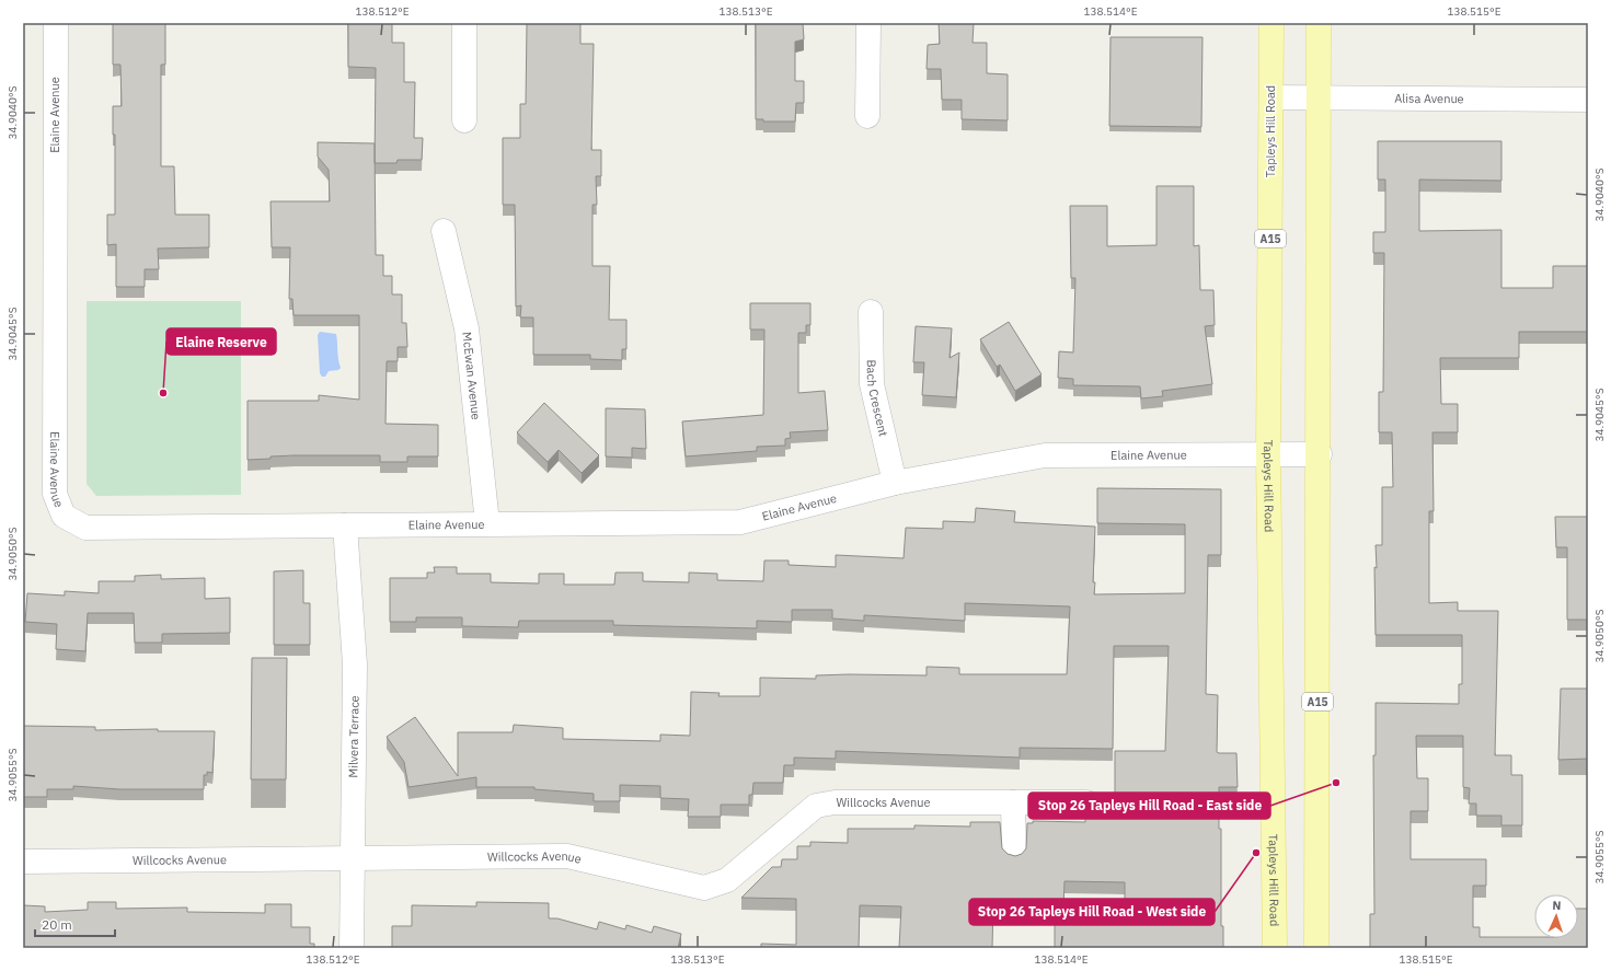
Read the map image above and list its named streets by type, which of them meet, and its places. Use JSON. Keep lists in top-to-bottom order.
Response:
{
  "streets": {
    "main road": ["Tapleys Hill Road", "A15"],
    "street": [
      "Alisa Avenue",
      "Elaine Avenue",
      "McEwan Avenue",
      "Bach Crescent",
      "Milvera Terrace",
      "Willcocks Avenue"
    ]
  },
  "crossings": [
    ["Alisa Avenue", "Tapleys Hill Road"],
    ["Alisa Avenue", "A15"],
    ["Elaine Avenue", "Tapleys Hill Road"],
    ["Elaine Avenue", "A15"],
    ["Elaine Avenue", "McEwan Avenue"],
    ["Elaine Avenue", "Bach Crescent"],
    ["Elaine Avenue", "Milvera Terrace"],
    ["Milvera Terrace", "Willcocks Avenue"]
  ],
  "places": ["Elaine Reserve", "Stop 26 Tapleys Hill Road - East side", "Stop 26 Tapleys Hill Road - West side"],
  "scale_bar": "20 m",
  "north": "top",
  "coordinates": [
    "138.512°E",
    "138.513°E",
    "138.514°E",
    "138.515°E",
    "34.9040°S",
    "34.9045°S",
    "34.9050°S",
    "34.9055°S"
  ]
}
